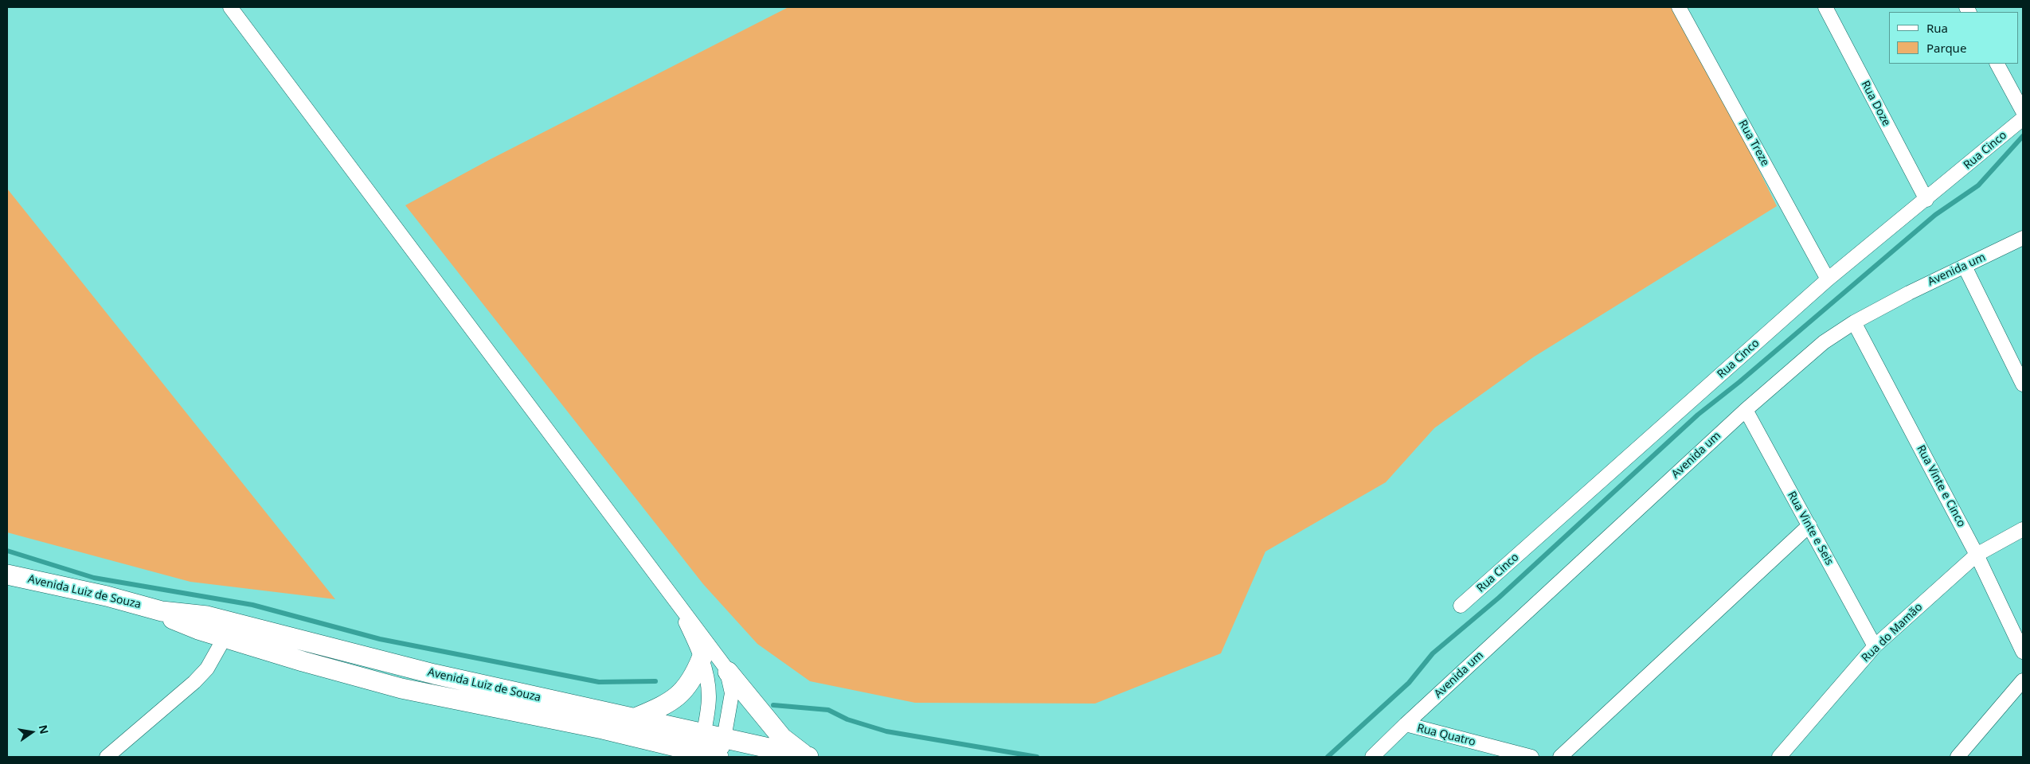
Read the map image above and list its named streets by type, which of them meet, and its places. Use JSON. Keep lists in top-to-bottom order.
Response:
{
  "streets": {
    "main road": ["Avenida Luiz de Souza"],
    "street": [
      "Rua Doze",
      "Rua Treze",
      "Rua Cinco",
      "Avenida um",
      "Rua Vinte e Cinco",
      "Rua Vinte e Seis",
      "Rua do Mamão",
      "Rua Quatro"
    ]
  },
  "crossings": [
    ["Rua Doze", "Rua Cinco"],
    ["Rua Treze", "Rua Cinco"],
    ["Avenida um", "Rua Vinte e Cinco"],
    ["Avenida um", "Rua Vinte e Seis"],
    ["Avenida um", "Rua Quatro"],
    ["Rua Vinte e Cinco", "Rua do Mamão"],
    ["Rua Vinte e Seis", "Rua do Mamão"]
  ],
  "legend": ["Rua", "Parque"],
  "north": "right"
}
